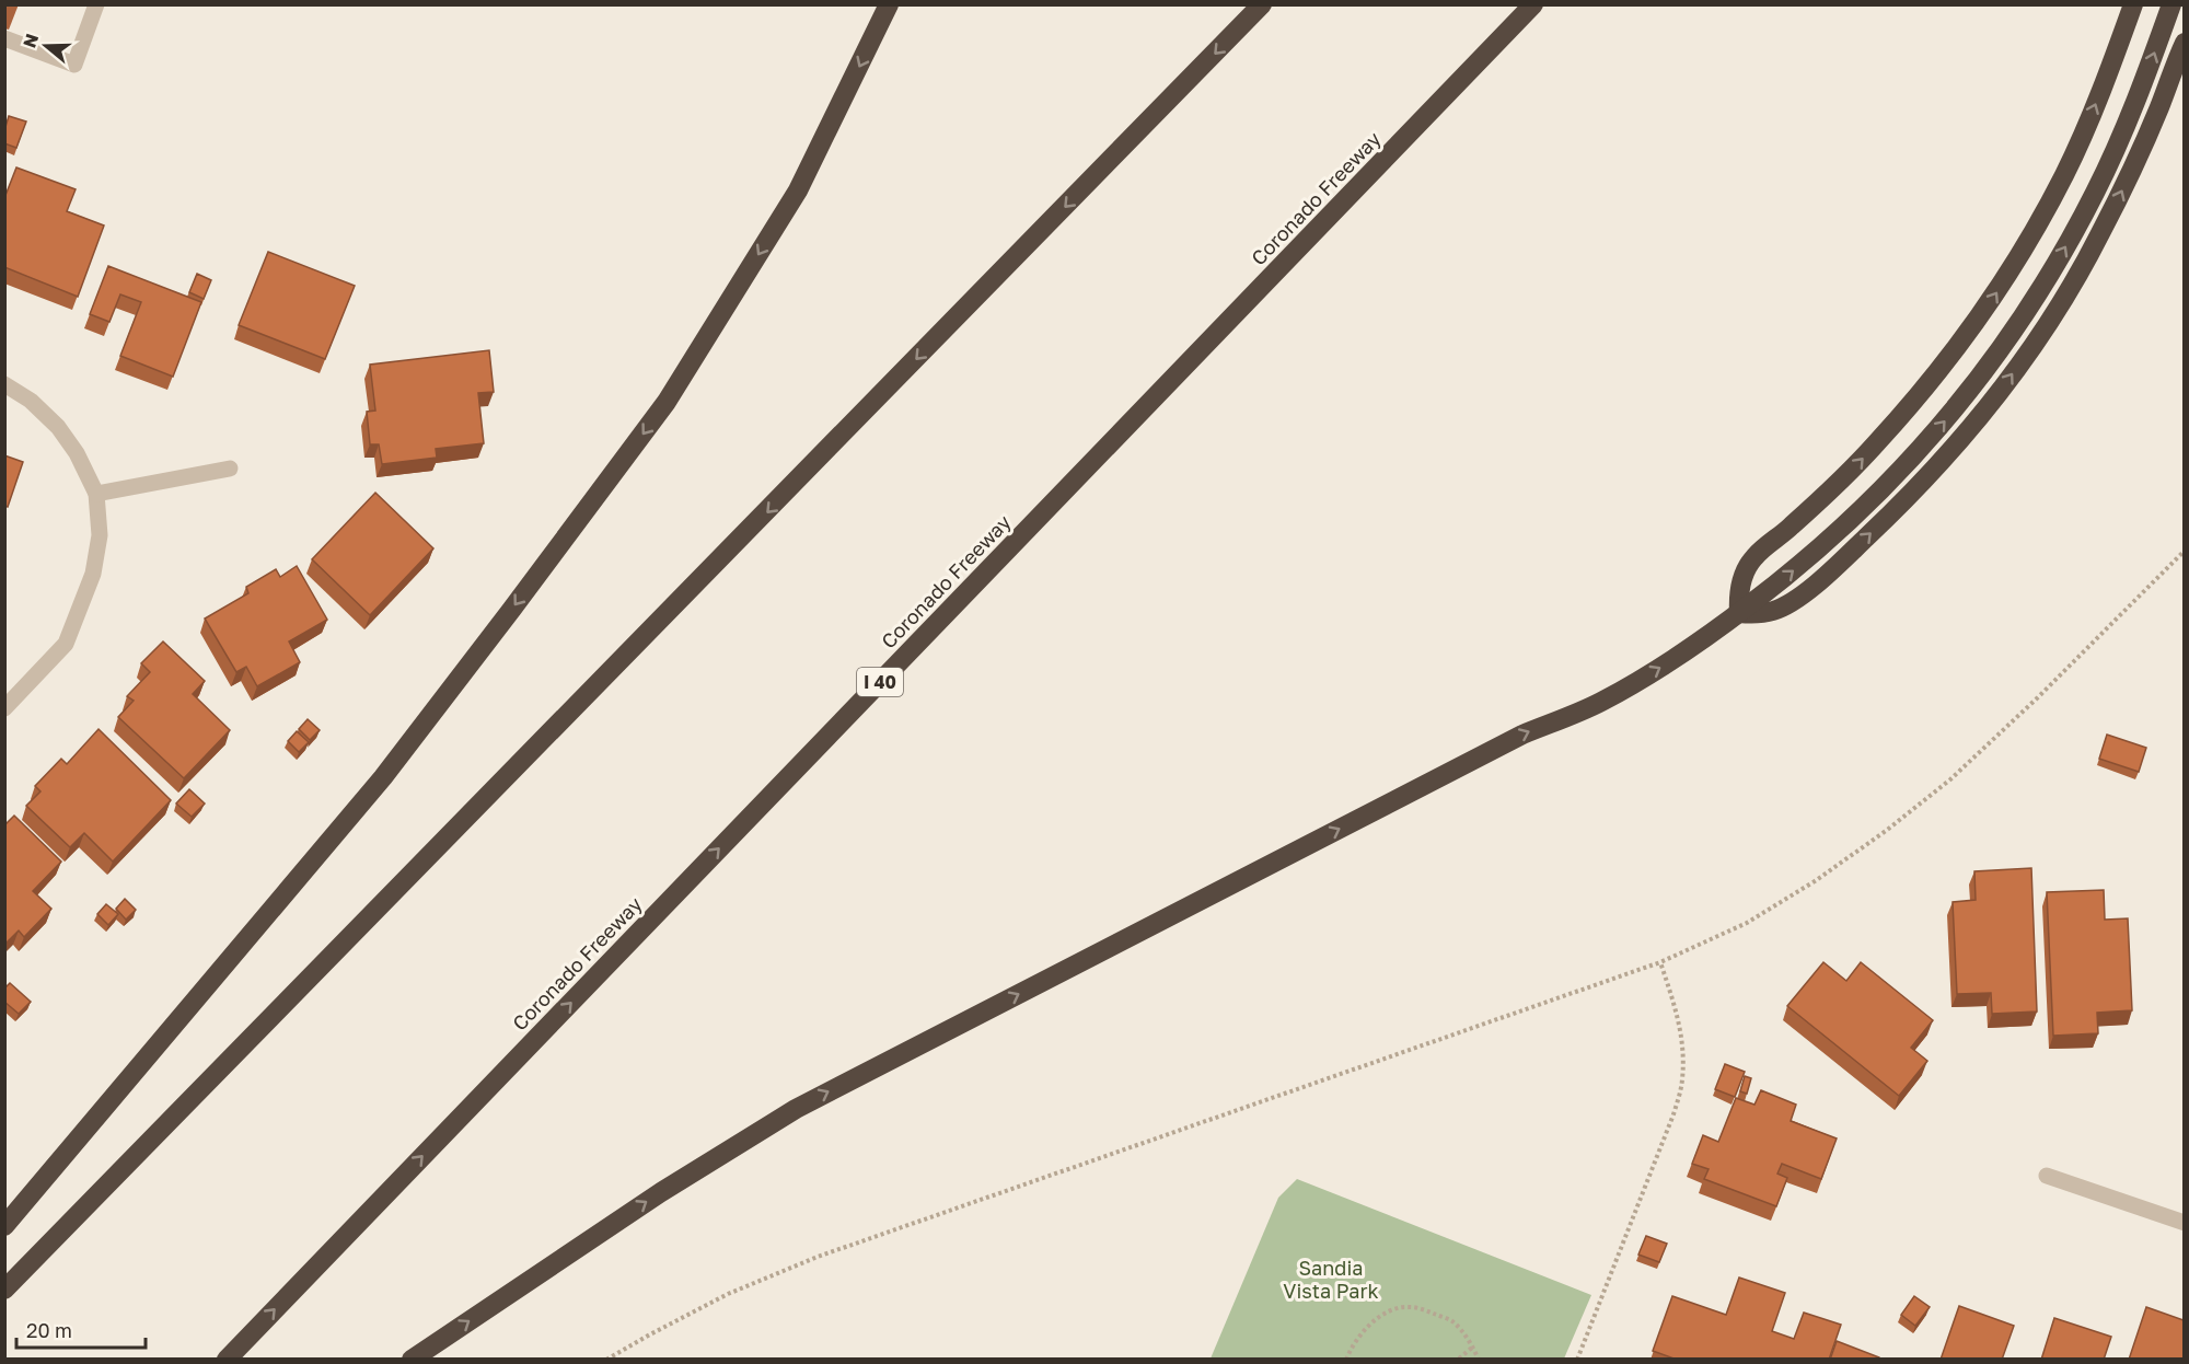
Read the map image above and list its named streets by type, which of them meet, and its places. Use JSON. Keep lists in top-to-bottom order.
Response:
{
  "streets": {
    "highway": ["Coronado Freeway", "I 40"]
  },
  "one_way": ["Coronado Freeway"],
  "parks": ["Sandia Vista Park"],
  "scale_bar": "20 m",
  "north": "left"
}
